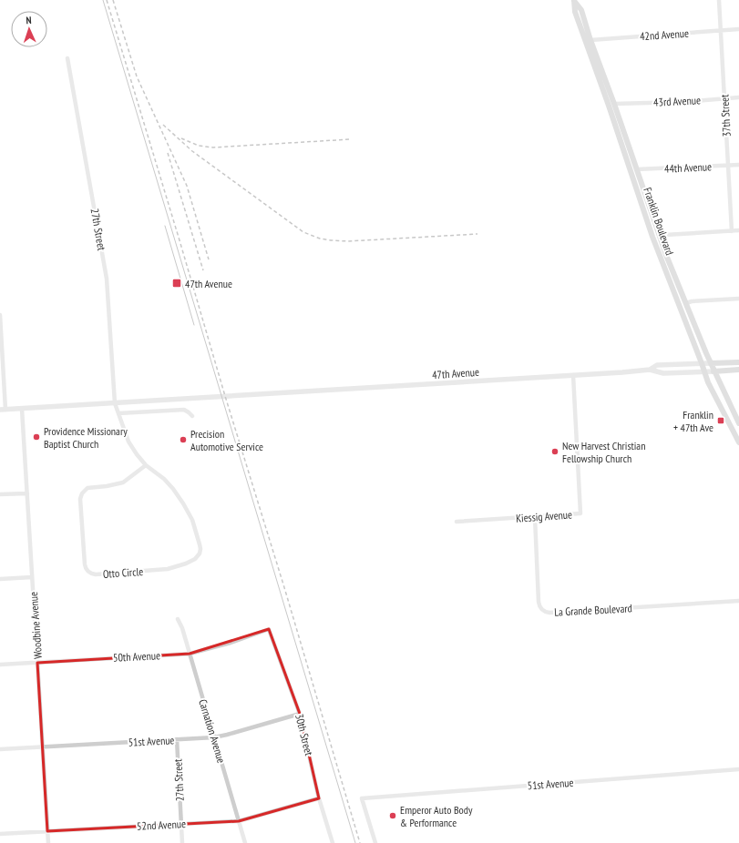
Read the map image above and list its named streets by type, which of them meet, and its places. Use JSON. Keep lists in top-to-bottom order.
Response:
{
  "streets": {
    "main road": ["Franklin Boulevard", "47th Avenue"],
    "street": [
      "42nd Avenue",
      "43rd Avenue",
      "37th Street",
      "44th Avenue",
      "27th Street",
      "Kiessig Avenue",
      "Otto Circle",
      "La Grande Boulevard",
      "Woodbine Avenue",
      "50th Avenue",
      "Carnation Avenue",
      "30th Street",
      "51st Avenue",
      "52nd Avenue"
    ]
  },
  "crossings": [
    ["42nd Avenue", "37th Street"],
    ["42nd Avenue", "Franklin Boulevard"],
    ["43rd Avenue", "37th Street"],
    ["43rd Avenue", "Franklin Boulevard"],
    ["37th Street", "44th Avenue"],
    ["44th Avenue", "Franklin Boulevard"],
    ["Franklin Boulevard", "47th Avenue"],
    ["27th Street", "47th Avenue"],
    ["27th Street", "Otto Circle"],
    ["27th Street", "51st Avenue"],
    ["27th Street", "52nd Avenue"],
    ["47th Avenue", "Kiessig Avenue"],
    ["47th Avenue", "Otto Circle"],
    ["47th Avenue", "Woodbine Avenue"],
    ["Kiessig Avenue", "La Grande Boulevard"],
    ["Woodbine Avenue", "50th Avenue"],
    ["Woodbine Avenue", "51st Avenue"],
    ["Woodbine Avenue", "52nd Avenue"],
    ["50th Avenue", "Carnation Avenue"],
    ["50th Avenue", "30th Street"],
    ["Carnation Avenue", "51st Avenue"],
    ["Carnation Avenue", "52nd Avenue"],
    ["30th Street", "51st Avenue"],
    ["30th Street", "52nd Avenue"]
  ],
  "places": {
    "transit": ["47th Avenue", "Franklin + 47th Ave"],
    "other": [
      "Providence Missionary Baptist Church",
      "Precision Automotive Service",
      "New Harvest Christian Fellowship Church",
      "Emperor Auto Body & Performance"
    ]
  },
  "north": "top"
}
